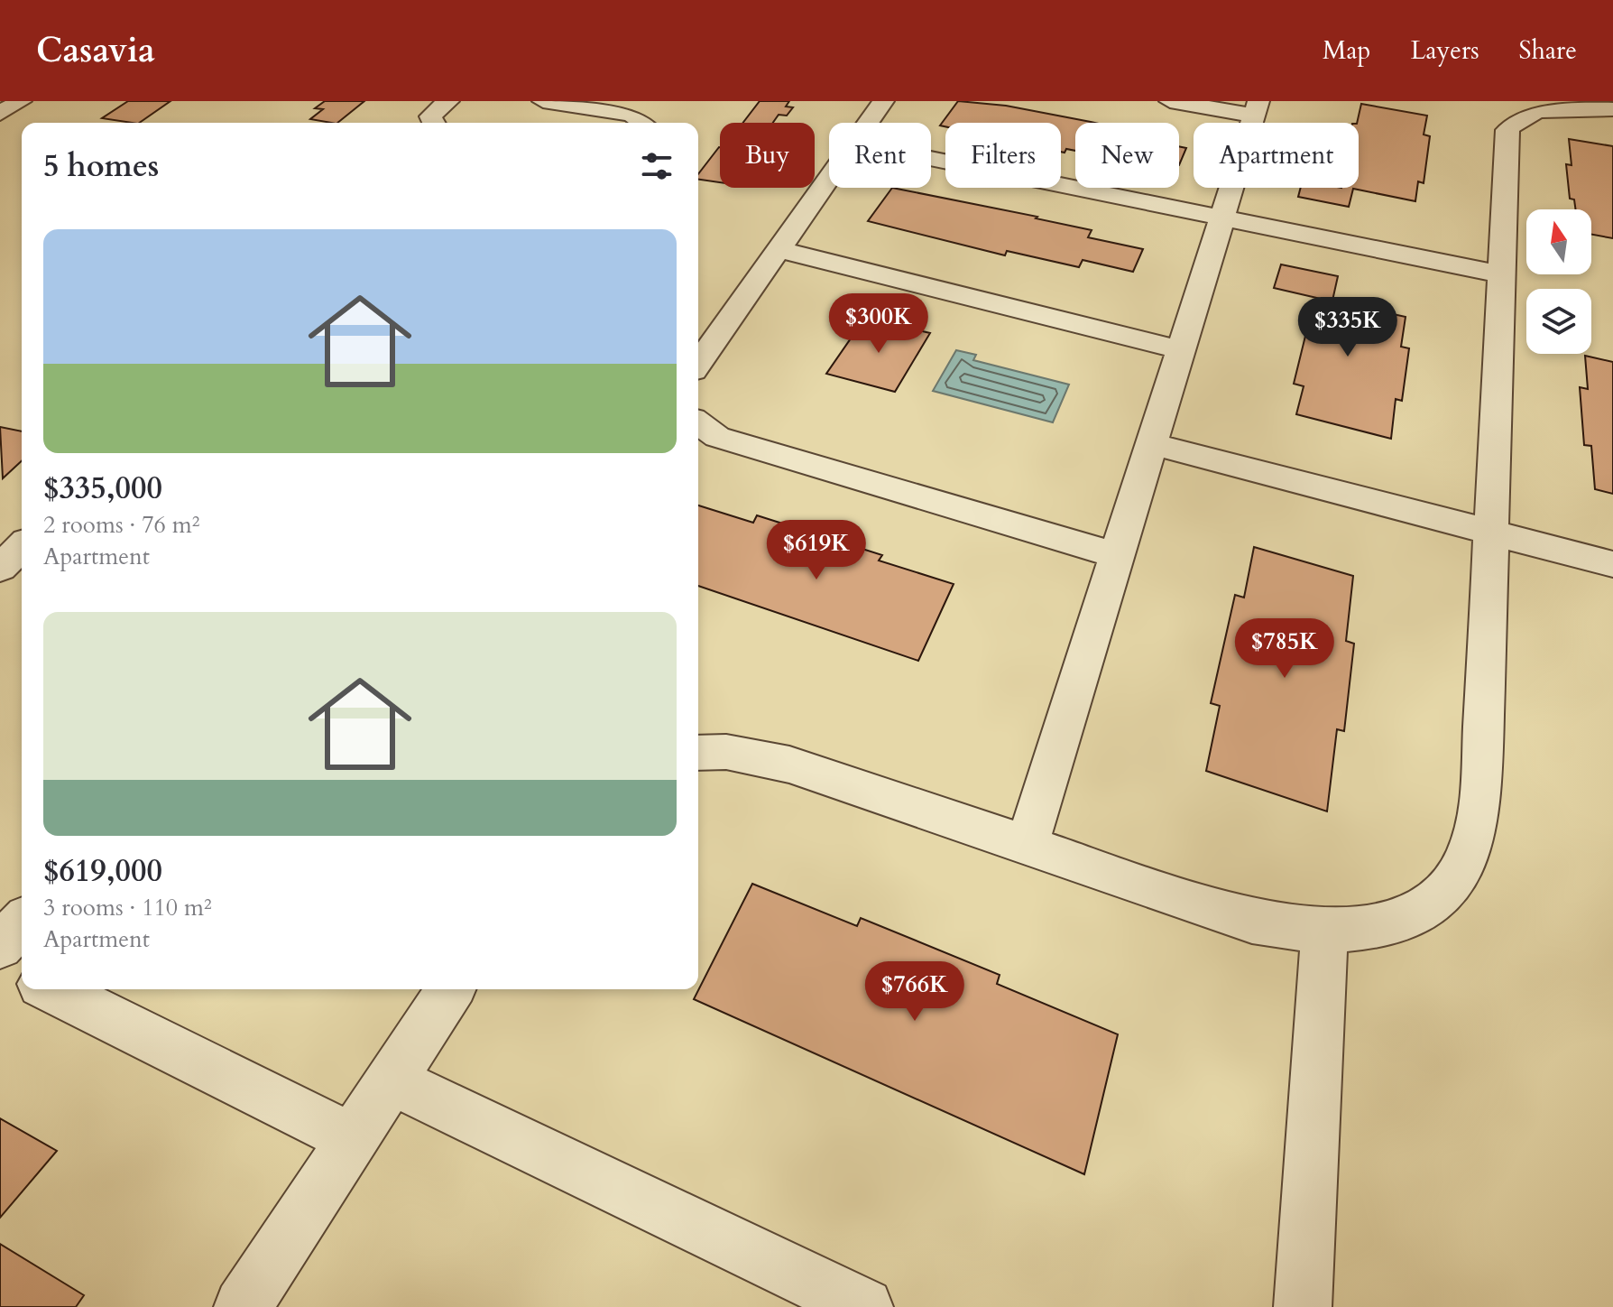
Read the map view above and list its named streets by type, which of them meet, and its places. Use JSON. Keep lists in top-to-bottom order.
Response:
{
  "north": "top",
  "page": {
    "header": "Casavia",
    "nav": ["Map", "Layers", "Share"],
    "chip": [
      "Buy",
      "Rent",
      "Filters",
      "New",
      "Apartment"
    ],
    "heading": "5 homes",
    "list": [
      {
        "name": "$335,000",
        "note": "2 rooms · 76 m² · Apartment"
      },
      {
        "name": "$619,000",
        "note": "3 rooms · 110 m² · Apartment"
      }
    ],
    "price": [
      "$300K",
      "$335K",
      "$619K",
      "$785K",
      "$766K"
    ]
  }
}
